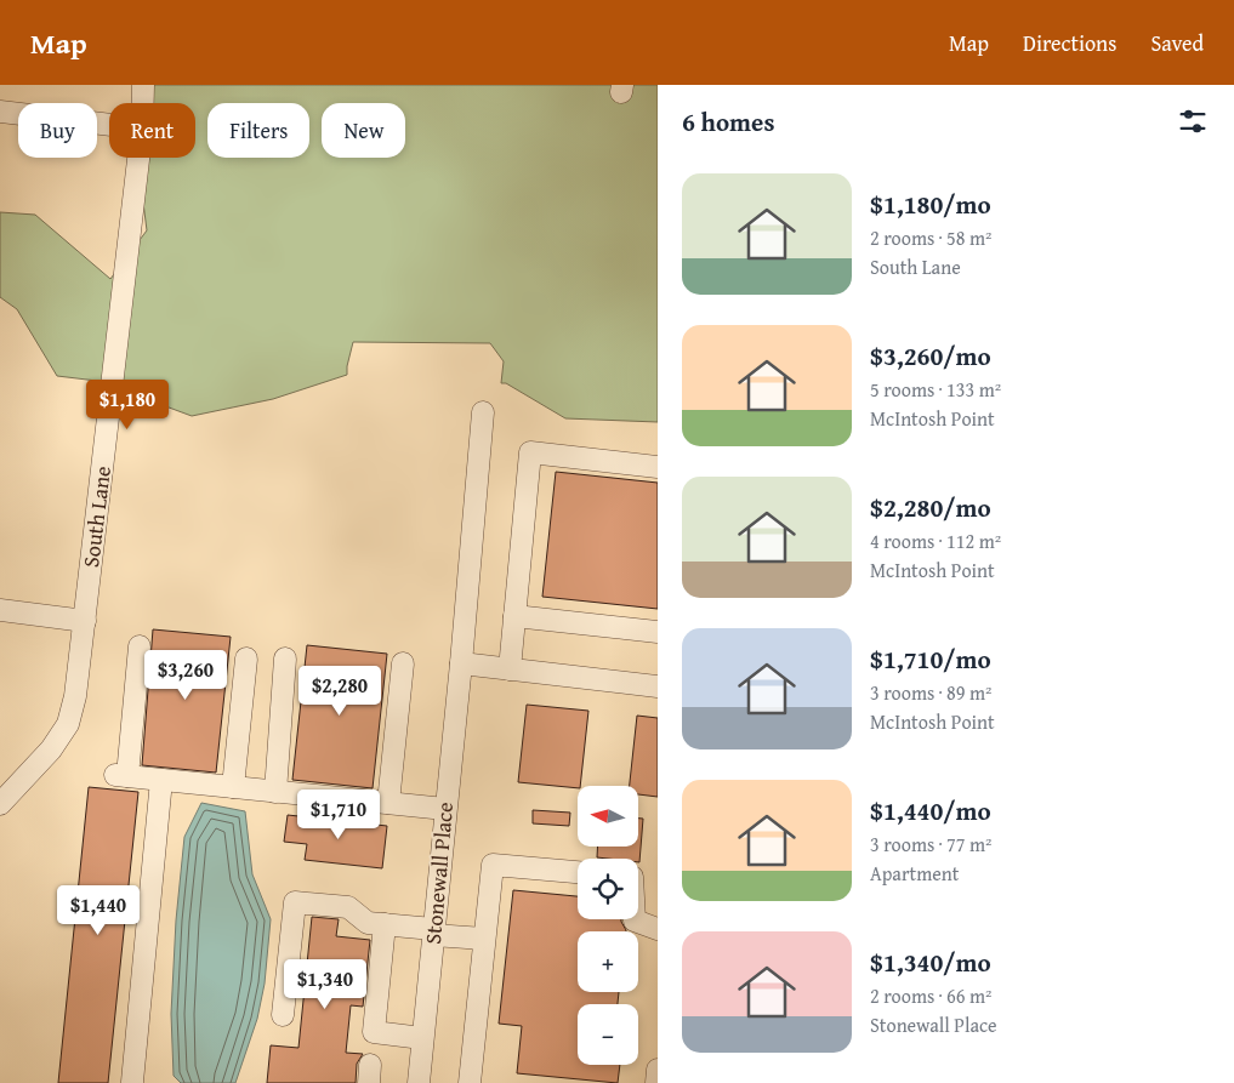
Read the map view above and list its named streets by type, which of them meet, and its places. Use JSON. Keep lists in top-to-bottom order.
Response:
{
  "streets": {
    "street": ["South Lane", "Stonewall Place"]
  },
  "north": "left",
  "page": {
    "header": "Map",
    "nav": ["Map", "Directions", "Saved"],
    "heading": "6 homes",
    "chip": [
      "Buy",
      "Rent",
      "Filters",
      "New"
    ],
    "list": [
      {
        "name": "$1,180/mo",
        "note": "2 rooms · 58 m² · South Lane"
      },
      {
        "name": "$3,260/mo",
        "note": "5 rooms · 133 m² · McIntosh Point"
      },
      {
        "name": "$2,280/mo",
        "note": "4 rooms · 112 m² · McIntosh Point"
      },
      {
        "name": "$1,710/mo",
        "note": "3 rooms · 89 m² · McIntosh Point"
      },
      {
        "name": "$1,440/mo",
        "note": "3 rooms · 77 m² · Apartment"
      },
      {
        "name": "$1,340/mo",
        "note": "2 rooms · 66 m² · Stonewall Place"
      }
    ],
    "price": [
      "$1,180",
      "$3,260",
      "$2,280",
      "$1,710",
      "$1,440",
      "$1,340"
    ],
    "map_buttons": ["+", "−"]
  }
}
